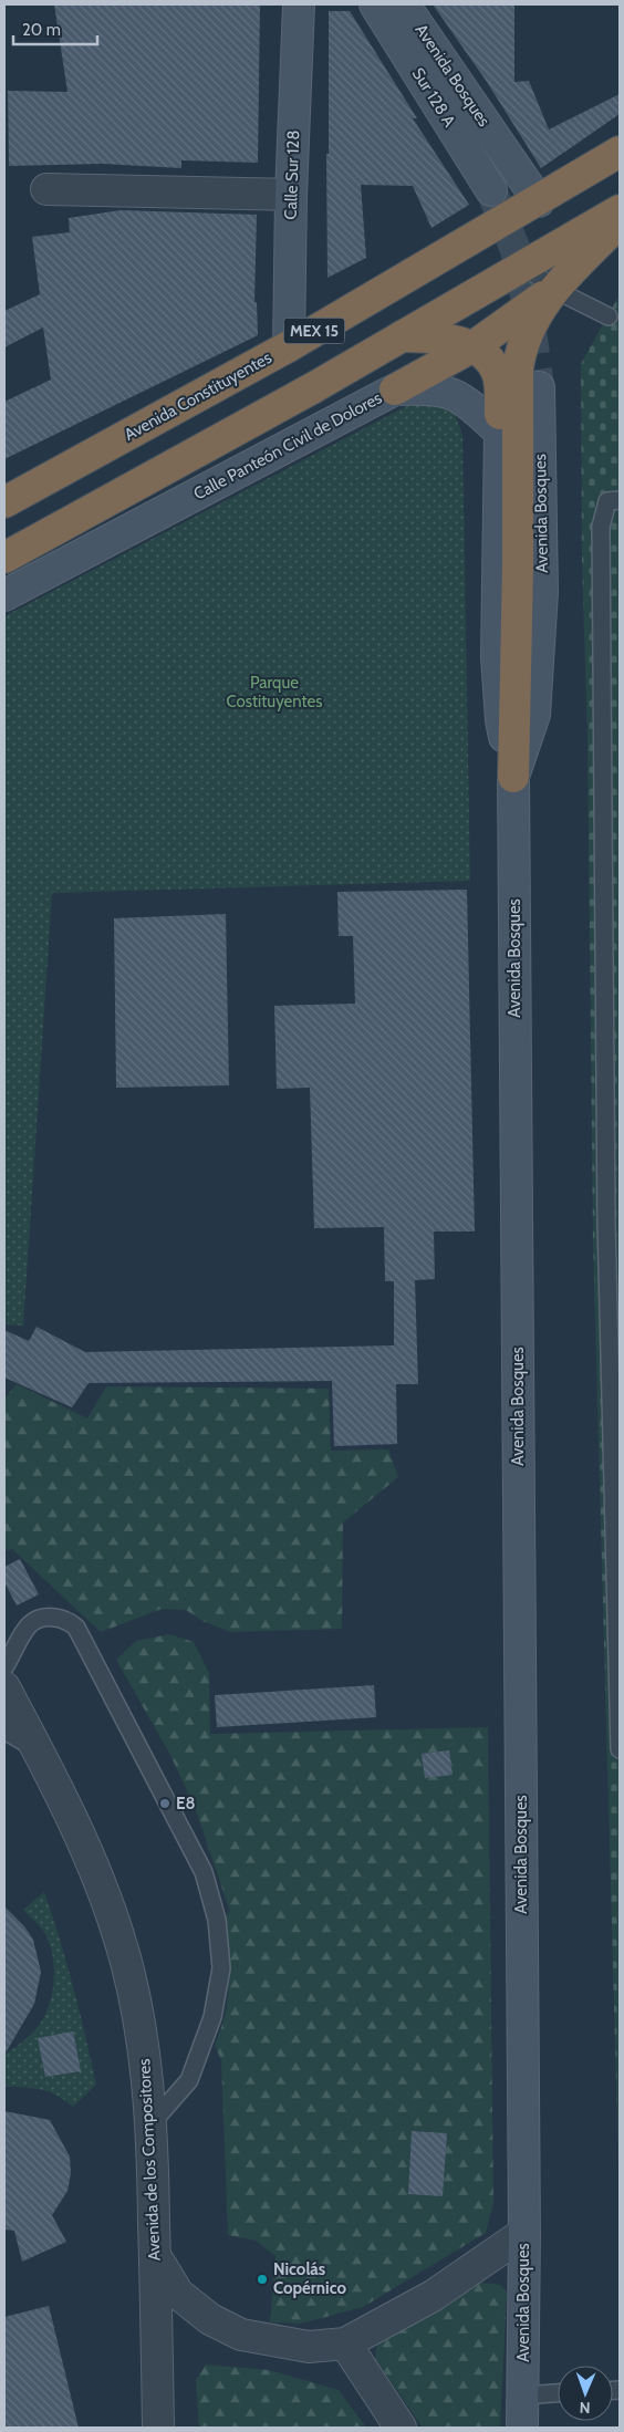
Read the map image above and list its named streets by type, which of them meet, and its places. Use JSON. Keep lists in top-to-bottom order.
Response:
{
  "streets": {
    "highway": ["MEX 15", "Avenida Constituyentes"],
    "street": [
      "Avenida Bosques",
      "Sur 128 A",
      "Calle Sur 128",
      "Calle Panteón Civil de Dolores",
      "Avenida de los Compositores"
    ]
  },
  "crossings": [
    ["Avenida Bosques", "Avenida Constituyentes"],
    ["Calle Sur 128", "Avenida Constituyentes"]
  ],
  "parks": ["Parque Costituyentes"],
  "places": ["E8", "Nicolás Copérnico"],
  "scale_bar": "20 m",
  "north": "bottom"
}
